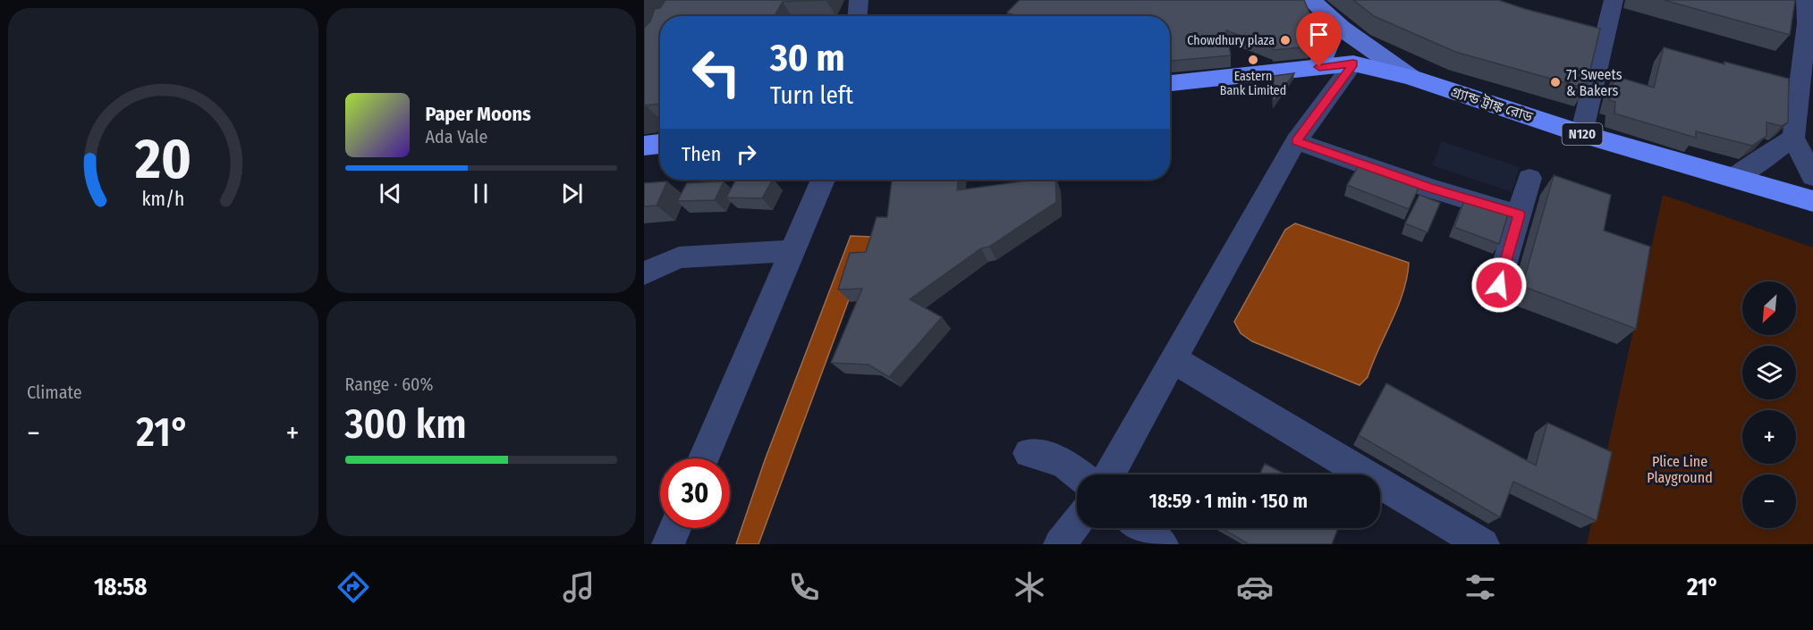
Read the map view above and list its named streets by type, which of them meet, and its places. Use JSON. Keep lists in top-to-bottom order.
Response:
{
  "streets": {
    "highway": ["গ্র্যান্ড ট্রাঙ্ক রোড", "N120"]
  },
  "parks": ["Plice Line Playground"],
  "places": ["Chowdhury plaza", "Eastern Bank Limited", "71 Sweets & Bakers"],
  "north": "bottom left",
  "page": {
    "turn": ["30 m", "Turn left"],
    "song": ["Paper Moons", "Ada Vale"],
    "then": "Then",
    "map_buttons": ["+", "−"],
    "tile": [
      "Climate",
      ["Range · 60%", "300 km"]
    ],
    "heat": ["−", "21°", "+"],
    "limit": "30",
    "trip": "18:59 · 1 min · 150 m",
    "tabs": ["18:58", "21°"],
    "gauge": ["20", "km/h"]
  }
}
